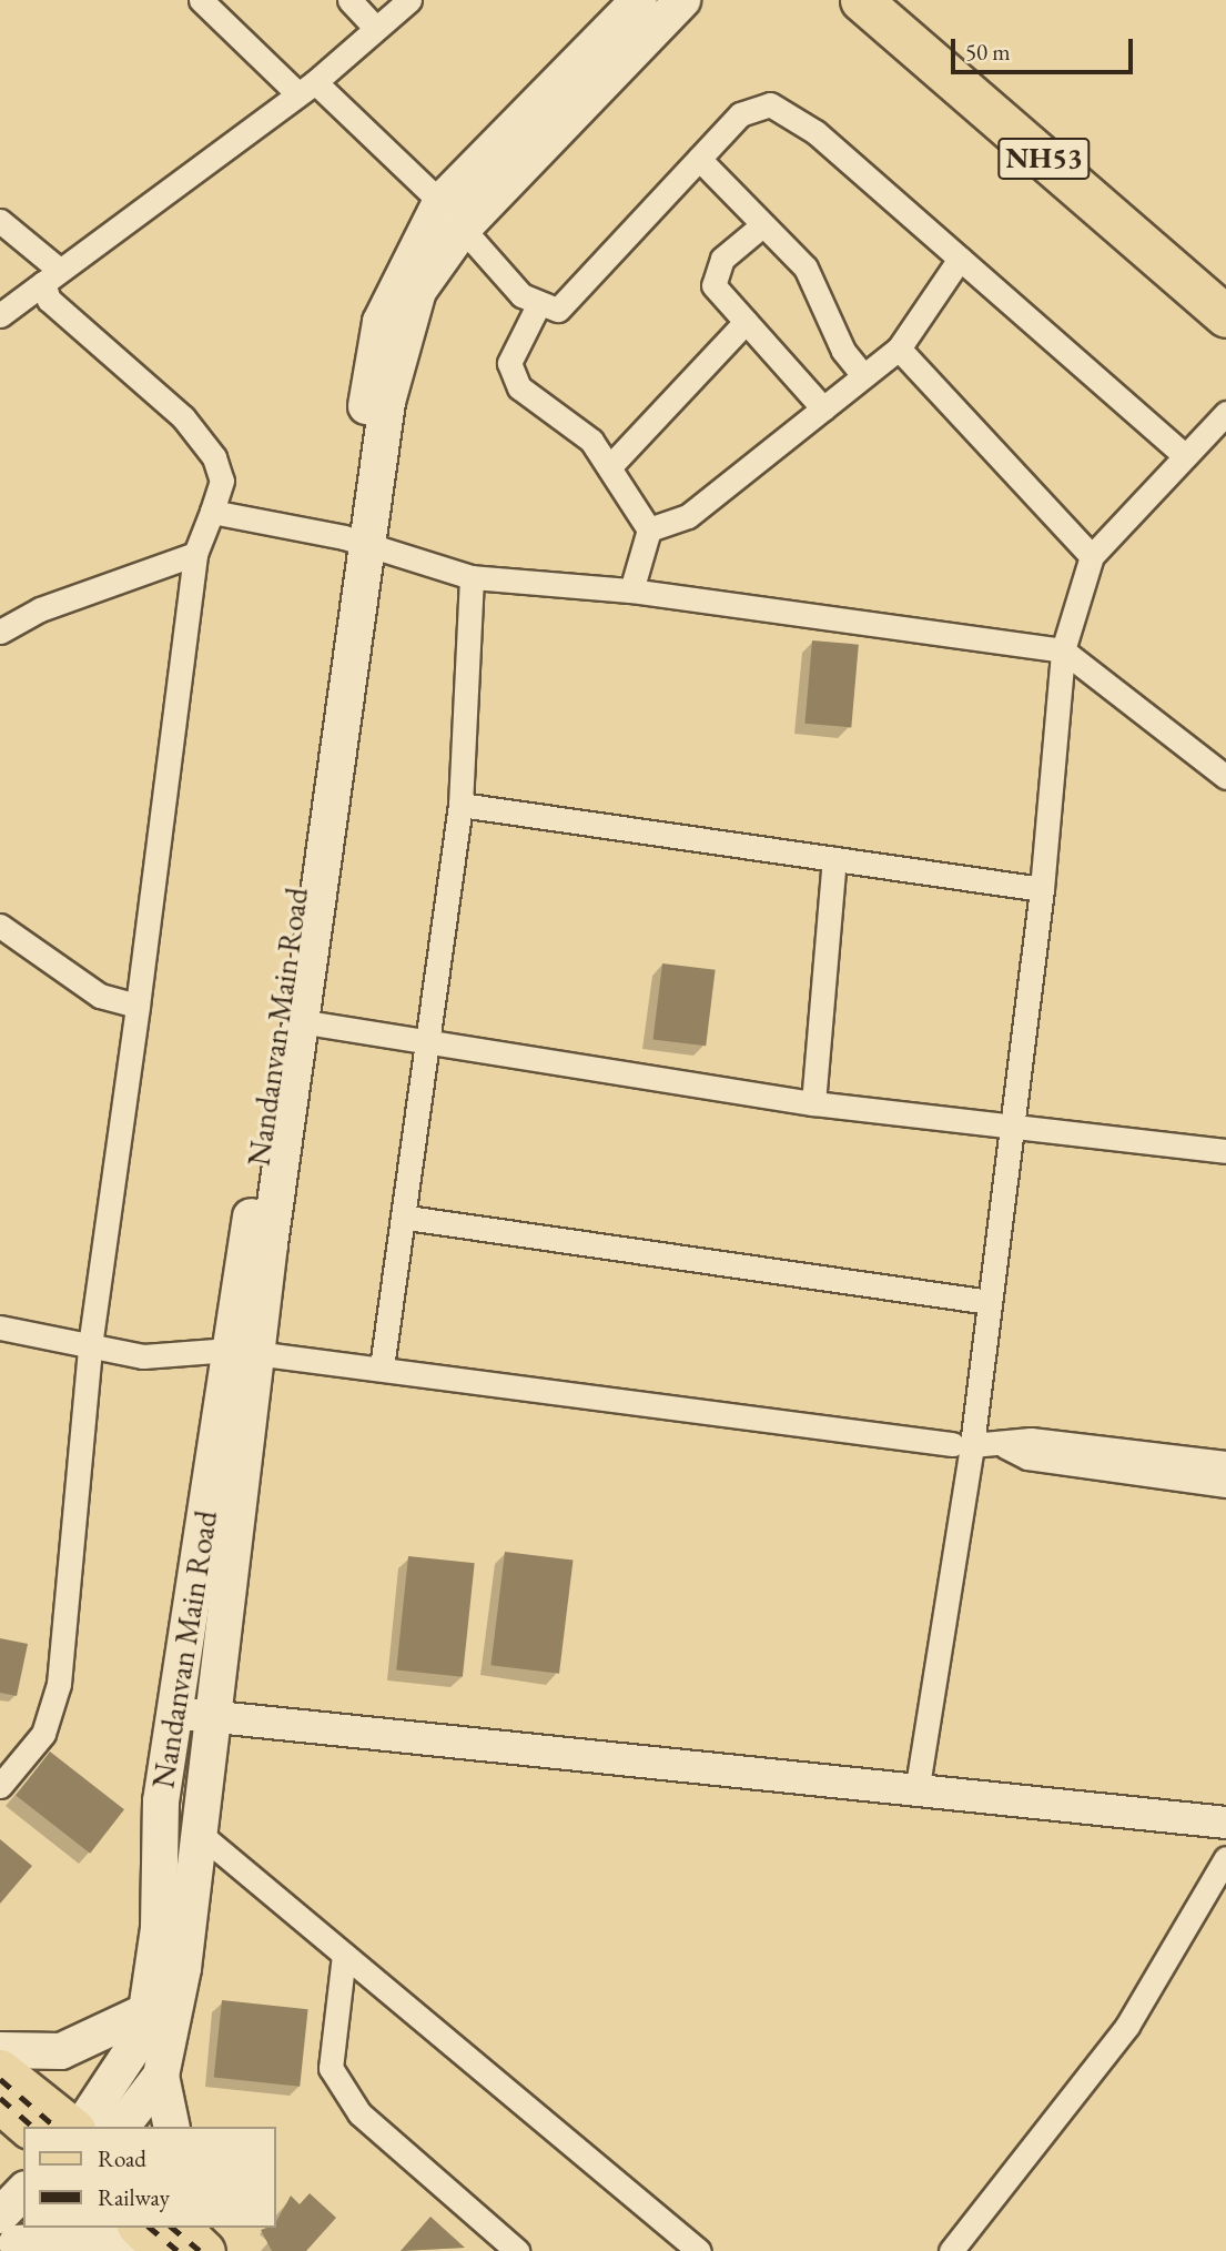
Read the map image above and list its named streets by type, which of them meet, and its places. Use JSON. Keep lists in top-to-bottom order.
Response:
{
  "streets": {
    "highway": ["NH53"],
    "main road": ["Nandanvan Main Road"]
  },
  "legend": ["Road", "Railway"],
  "scale_bar": "50 m"
}
